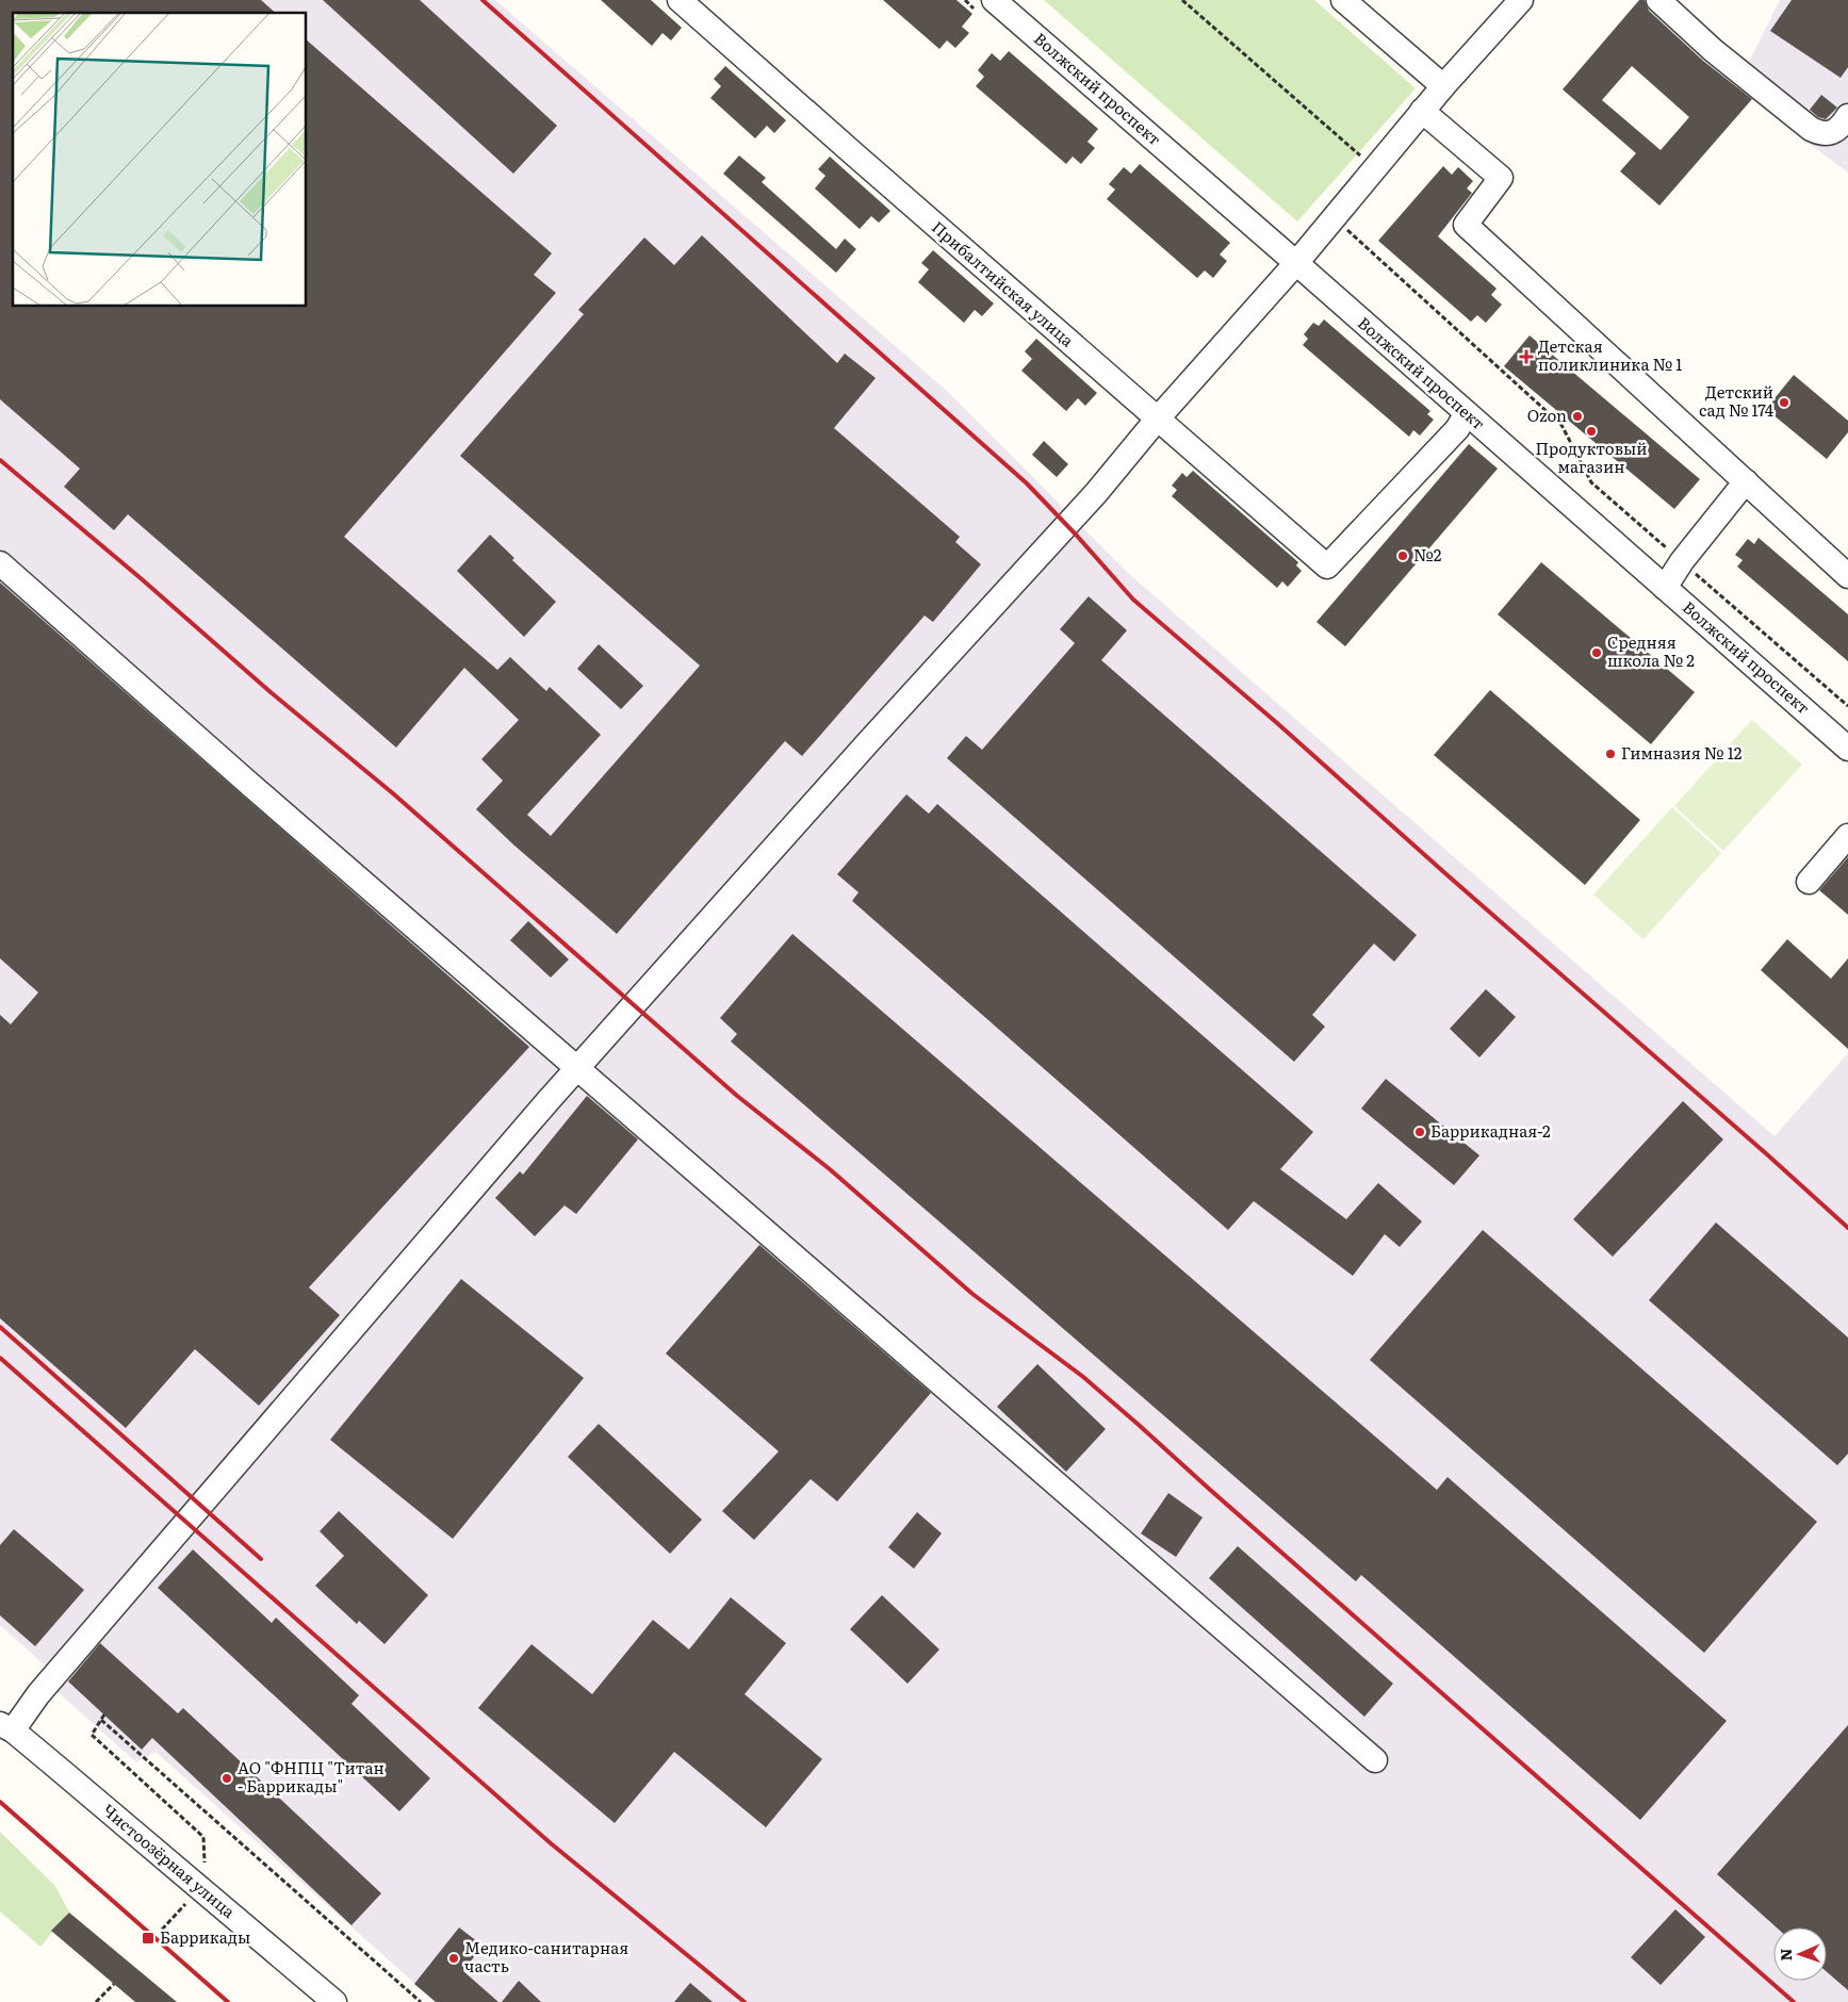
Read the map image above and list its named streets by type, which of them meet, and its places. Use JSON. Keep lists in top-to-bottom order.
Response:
{
  "streets": {
    "street": ["Волжский проспект", "Прибалтийская улица", "Чистоозёрная улица"]
  },
  "crossings": [
    ["Волжский проспект", "Прибалтийская улица"]
  ],
  "places": {
    "health": ["Детская поликлиника № 1"],
    "other": [
      "Детский сад № 174",
      "Ozon",
      "Продуктовый магазин",
      "№2",
      "Средняя школа № 2",
      "Гимназия № 12",
      "Баррикадная-2",
      "АО \"ФНПЦ \"Титан - Баррикады\"",
      "Медико-санитарная часть"
    ],
    "transit": ["Баррикады"]
  },
  "north": "left"
}
